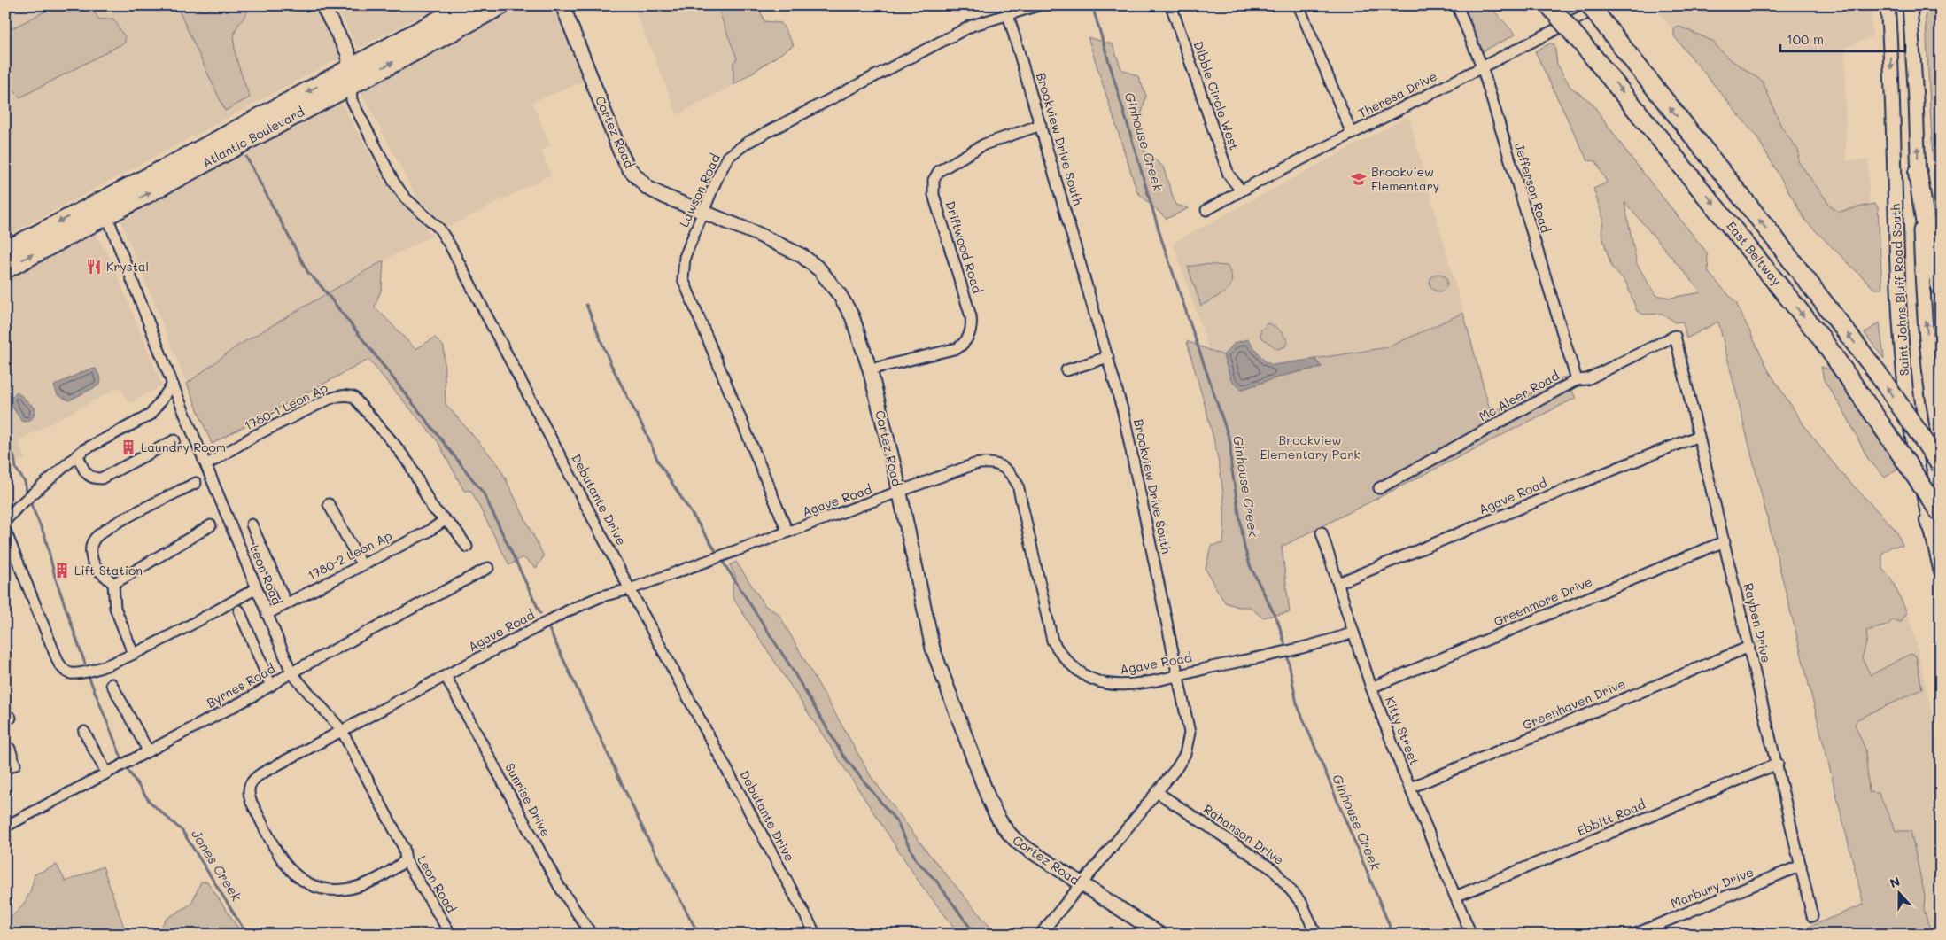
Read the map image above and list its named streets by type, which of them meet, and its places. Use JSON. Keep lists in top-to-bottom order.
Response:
{
  "streets": {
    "highway": ["Atlantic Boulevard", "East Beltway"],
    "street": [
      "Theresa Drive",
      "Dibble Circle West",
      "Cortez Road",
      "Brookview Drive South",
      "Jefferson Road",
      "Lawson Road",
      "Driftwood Road",
      "Saint Johns Bluff Road South",
      "Mc Aleer Road",
      "1780-1 Leon Ap",
      "Agave Road",
      "Debutante Drive",
      "1780-2 Leon Ap",
      "Leon Road",
      "Greenmore Drive",
      "Rayben Drive",
      "Byrnes Road",
      "Greenhaven Drive",
      "Kitty Street",
      "Sunrise Drive",
      "Ebbitt Road",
      "Rahanson Drive",
      "Marbury Drive"
    ]
  },
  "crossings": [
    ["Theresa Drive", "Dibble Circle West"],
    ["Theresa Drive", "Jefferson Road"],
    ["Cortez Road", "Brookview Drive South"],
    ["Cortez Road", "Lawson Road"],
    ["Cortez Road", "Driftwood Road"],
    ["Cortez Road", "Agave Road"],
    ["Atlantic Boulevard", "Debutante Drive"],
    ["Atlantic Boulevard", "Leon Road"],
    ["Brookview Drive South", "Lawson Road"],
    ["Brookview Drive South", "Driftwood Road"],
    ["Brookview Drive South", "Agave Road"],
    ["Brookview Drive South", "Rahanson Drive"],
    ["Jefferson Road", "Mc Aleer Road"],
    ["Lawson Road", "Agave Road"],
    ["East Beltway", "Saint Johns Bluff Road South"],
    ["Mc Aleer Road", "Rayben Drive"],
    ["1780-1 Leon Ap", "1780-2 Leon Ap"],
    ["1780-1 Leon Ap", "Leon Road"],
    ["Agave Road", "Debutante Drive"],
    ["Agave Road", "Leon Road"],
    ["Agave Road", "Rayben Drive"],
    ["Agave Road", "Kitty Street"],
    ["Agave Road", "Sunrise Drive"],
    ["1780-2 Leon Ap", "Leon Road"],
    ["Leon Road", "Byrnes Road"],
    ["Greenmore Drive", "Rayben Drive"],
    ["Greenmore Drive", "Kitty Street"],
    ["Rayben Drive", "Greenhaven Drive"],
    ["Rayben Drive", "Ebbitt Road"],
    ["Rayben Drive", "Marbury Drive"],
    ["Greenhaven Drive", "Kitty Street"],
    ["Kitty Street", "Ebbitt Road"]
  ],
  "water": ["Ginhouse Creek", "Jones Creek"],
  "parks": ["Brookview Elementary Park"],
  "places": {
    "school or university": ["Brookview Elementary"],
    "restaurant": ["Krystal"],
    "building": ["Laundry Room", "Lift Station"]
  },
  "scale_bar": "100 m",
  "north": "top"
}
